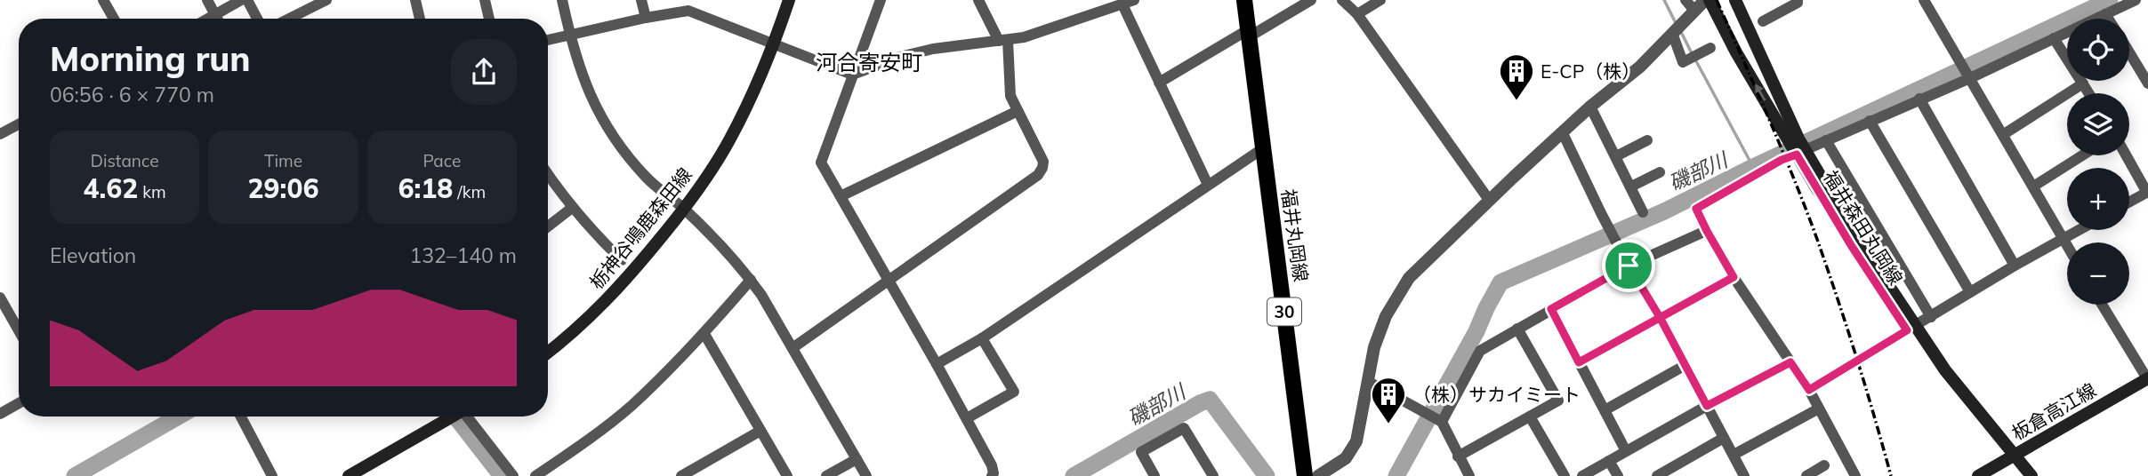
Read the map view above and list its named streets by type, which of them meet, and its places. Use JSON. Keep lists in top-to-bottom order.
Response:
{
  "streets": {
    "main road": [
      "福井森田丸岡線",
      "栃神谷鳴鹿森田線",
      "福井丸岡線",
      "30",
      "板倉高江線"
    ]
  },
  "crossings": [
    ["福井森田丸岡線", "板倉高江線"]
  ],
  "districts": ["河合寄安町"],
  "water": ["磯部川"],
  "places": {
    "building": ["E-CP（株）", "（株）サカイミート"]
  },
  "page": {
    "map_buttons": ["+", "−"],
    "heading": ["Morning run", "06:56 · 6 × 770 m"],
    "stats": [
      ["Distance", "4.62 km"],
      ["Time", "29:06"],
      ["Pace", "6:18 /km"]
    ],
    "chart": ["Elevation", "132–140 m"]
  }
}
